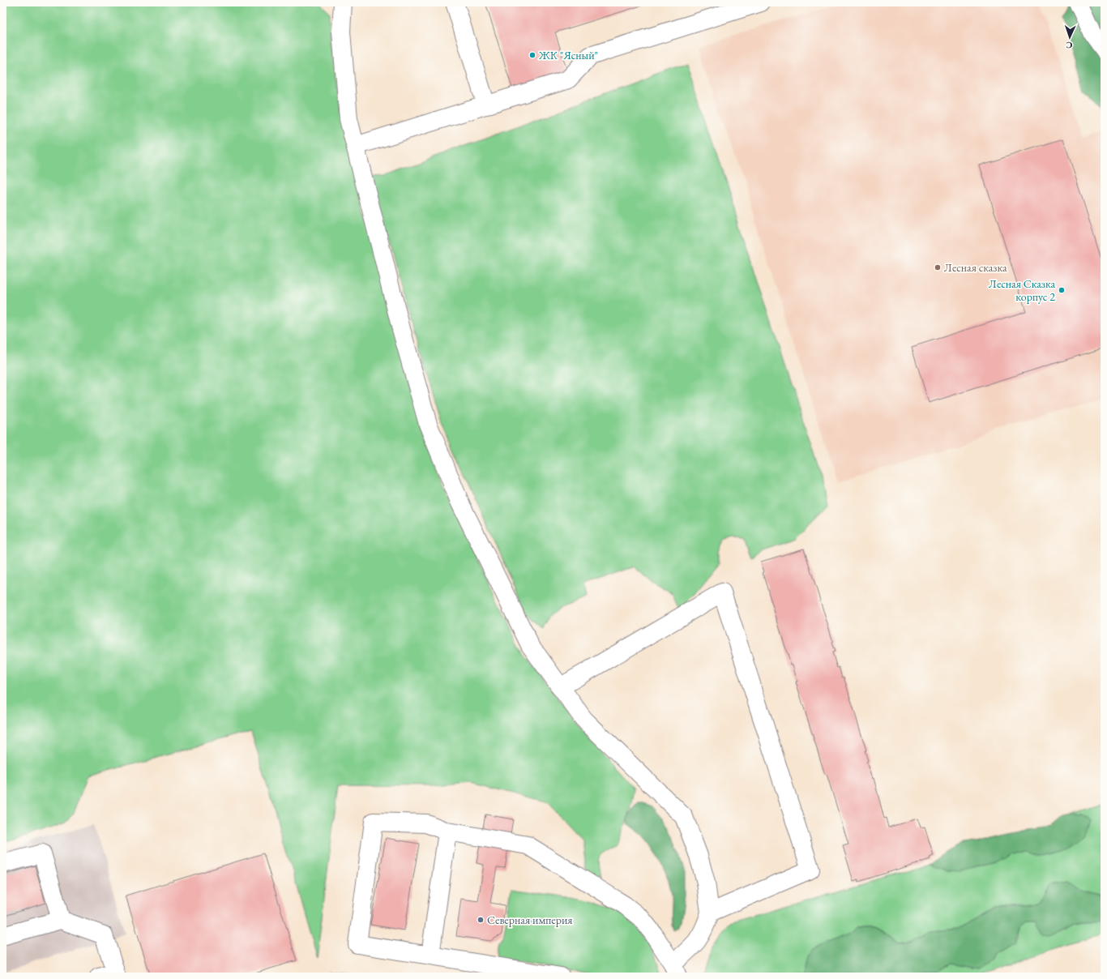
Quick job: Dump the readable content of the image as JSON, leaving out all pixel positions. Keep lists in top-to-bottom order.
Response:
{
  "places": [
    "ЖК \"Ясный\"",
    "Лесная сказка",
    "Лесная Сказка корпус 2",
    "Северная империя"
  ],
  "north": "bottom"
}
